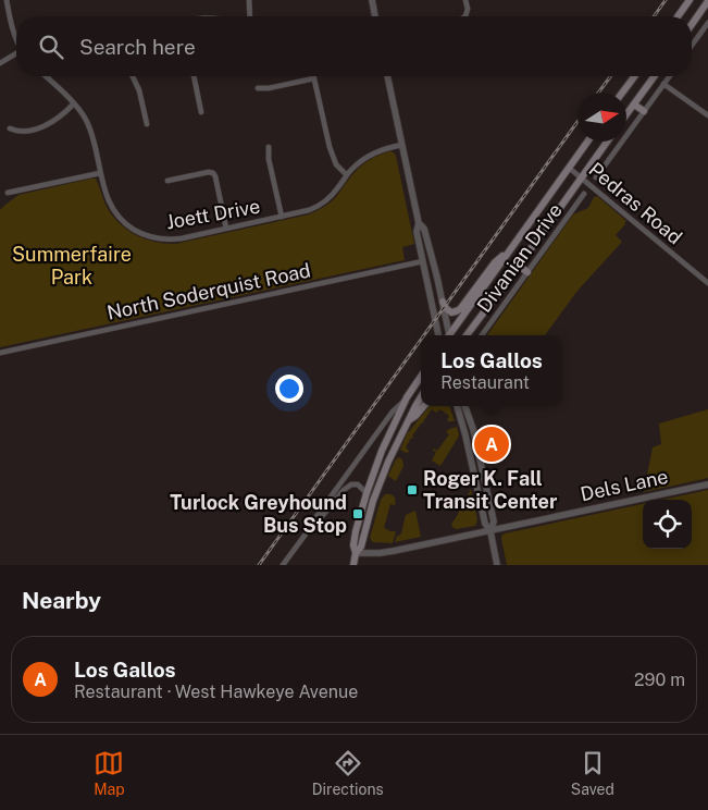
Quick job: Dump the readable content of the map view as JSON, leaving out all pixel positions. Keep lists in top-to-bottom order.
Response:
{
  "streets": {
    "street": [
      "Pedras Road",
      "Joett Drive",
      "Divanian Drive",
      "North Soderquist Road",
      "Dels Lane"
    ]
  },
  "parks": ["Summerfaire Park"],
  "places": {
    "transit": ["Roger K. Fall Transit Center", "Turlock Greyhound Bus Stop"]
  },
  "north": "right",
  "page": {
    "search": "Search here",
    "popup": ["Los Gallos", "Restaurant"],
    "pins": "A",
    "heading": "Nearby",
    "list": [
      {
        "mark": "A",
        "name": "Los Gallos",
        "note": "Restaurant · West Hawkeye Avenue",
        "value": "290 m"
      }
    ],
    "nav": ["Map", "Directions", "Saved"]
  }
}
